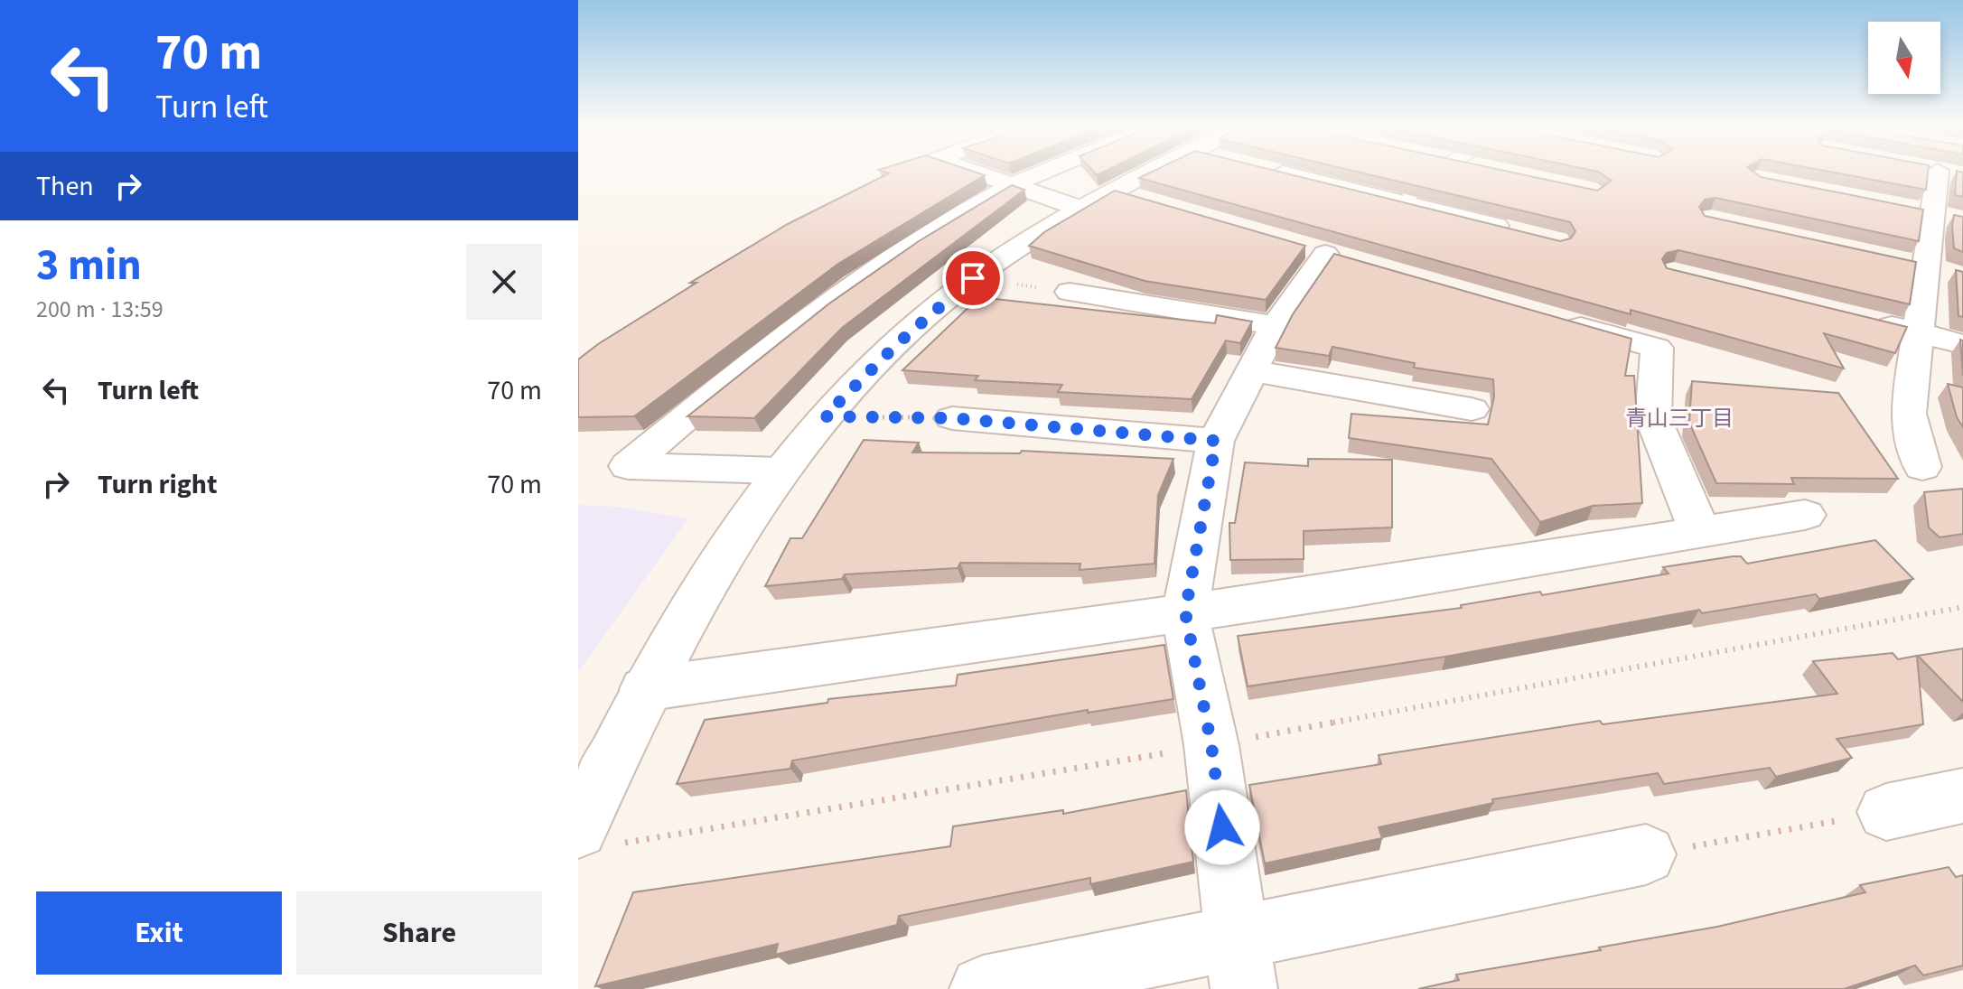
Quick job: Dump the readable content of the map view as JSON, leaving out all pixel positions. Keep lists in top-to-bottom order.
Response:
{
  "districts": ["青山三丁目"],
  "north": "bottom",
  "page": {
    "turn": ["70 m", "Turn left"],
    "then": "Then",
    "heading": ["3 min", "200 m · 13:59"],
    "list": [
      {
        "name": "Turn left",
        "value": "70 m"
      },
      {
        "name": "Turn right",
        "value": "70 m"
      }
    ],
    "buttons": ["Exit", "Share"]
  }
}
